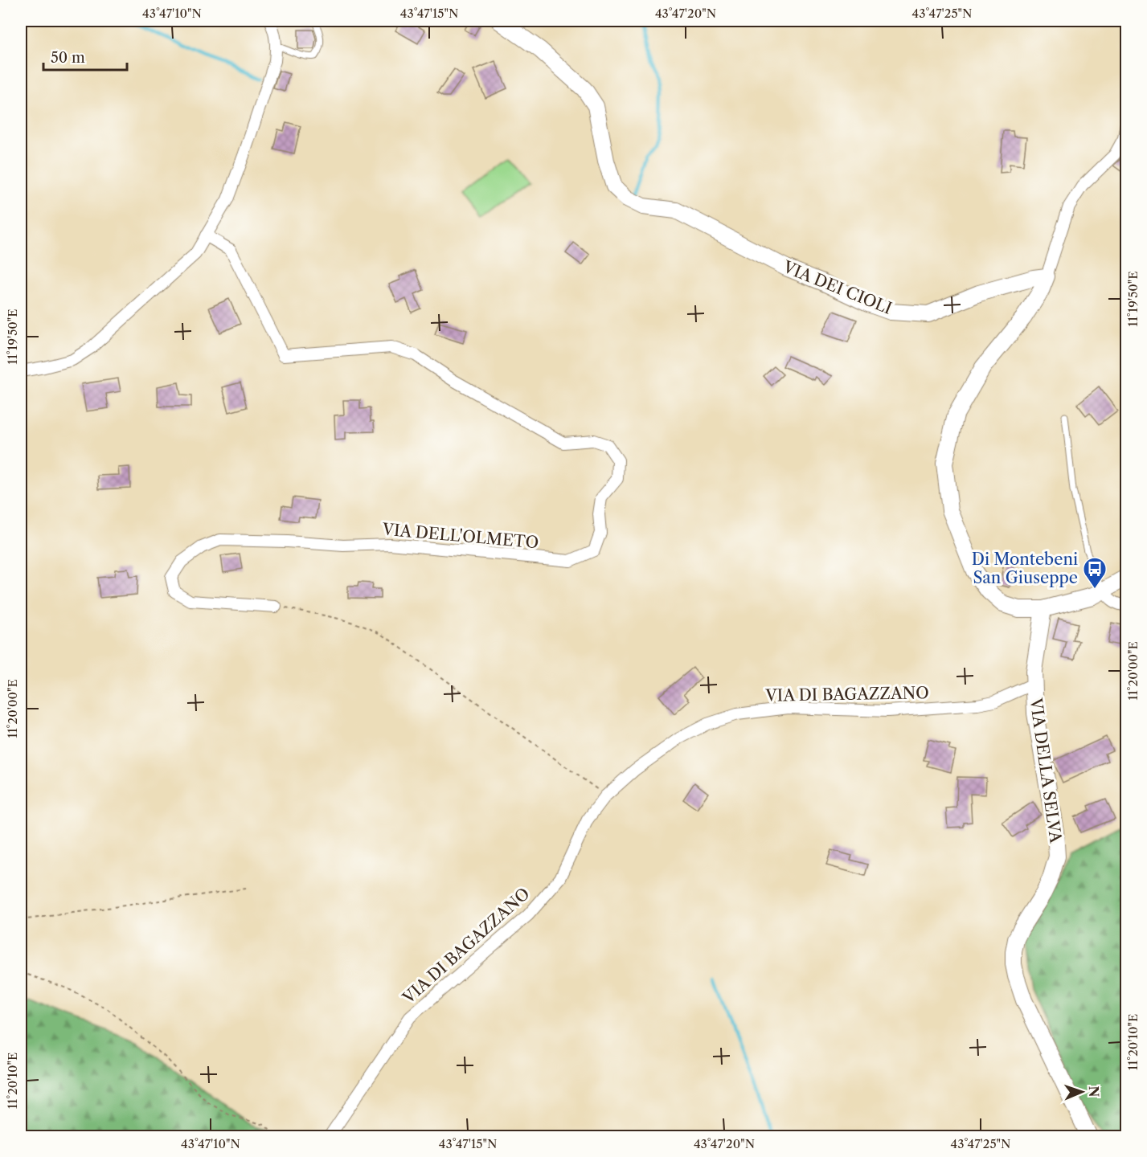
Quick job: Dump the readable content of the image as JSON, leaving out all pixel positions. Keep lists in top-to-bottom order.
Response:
{
  "streets": {
    "street": [
      "VIA DEI CIOLI",
      "VIA DELL'OLMETO",
      "VIA DI BAGAZZANO",
      "VIA DELLA SELVA"
    ]
  },
  "crossings": [
    ["VIA DI BAGAZZANO", "VIA DELLA SELVA"]
  ],
  "places": {
    "bus stop": ["Di Montebeni San Giuseppe"]
  },
  "scale_bar": "50 m",
  "north": "right",
  "coordinates": [
    "43°47'10\"N",
    "43°47'15\"N",
    "43°47'20\"N",
    "43°47'25\"N",
    "11°19'50\"E",
    "11°20'00\"E",
    "11°20'10\"E"
  ]
}
